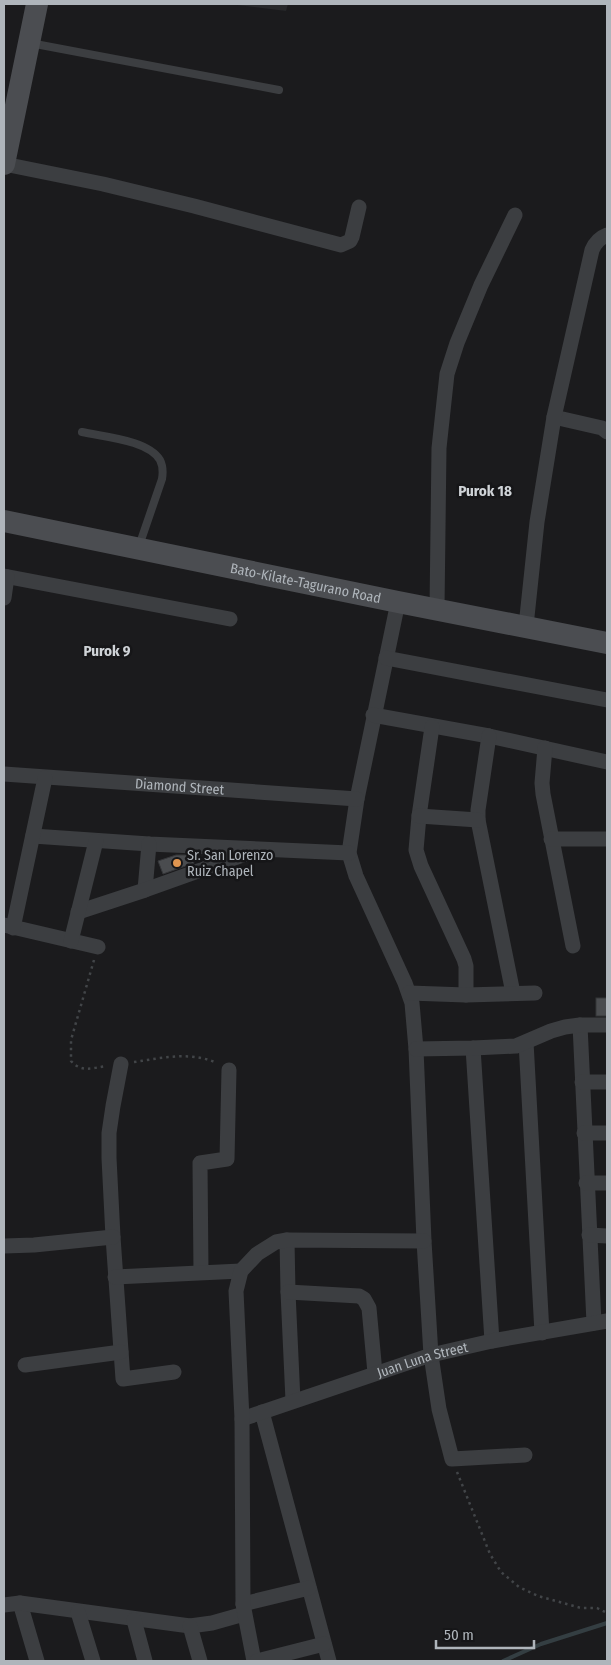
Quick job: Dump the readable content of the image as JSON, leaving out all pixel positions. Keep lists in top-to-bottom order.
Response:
{
  "streets": {
    "street": ["Bato-Kilate-Tagurano Road", "Diamond Street", "Juan Luna Street"]
  },
  "districts": ["Purok 18", "Purok 9"],
  "places": ["Sr. San Lorenzo Ruiz Chapel"],
  "scale_bar": "50 m"
}
